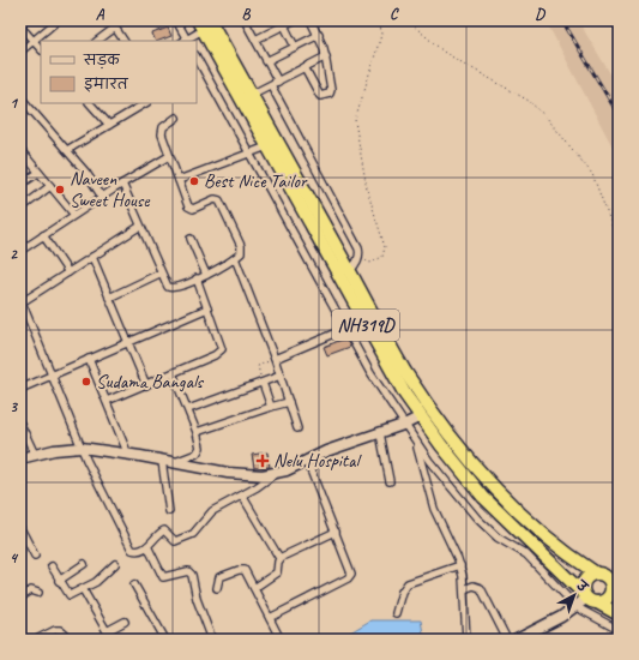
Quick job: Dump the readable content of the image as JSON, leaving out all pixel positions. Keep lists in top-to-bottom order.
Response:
{
  "streets": {
    "highway": ["NH319D"]
  },
  "places": {
    "other": ["Best Nice Tailor", "Naveen Sweet House", "Sudama Bangals"],
    "health": ["Nelu Hospital"]
  },
  "legend": ["सड़क", "इमारत"],
  "north": "top right",
  "grid": {
    "columns": [
      "A",
      "B",
      "C",
      "D"
    ],
    "rows": [
      "1",
      "2",
      "3",
      "4"
    ]
  }
}
